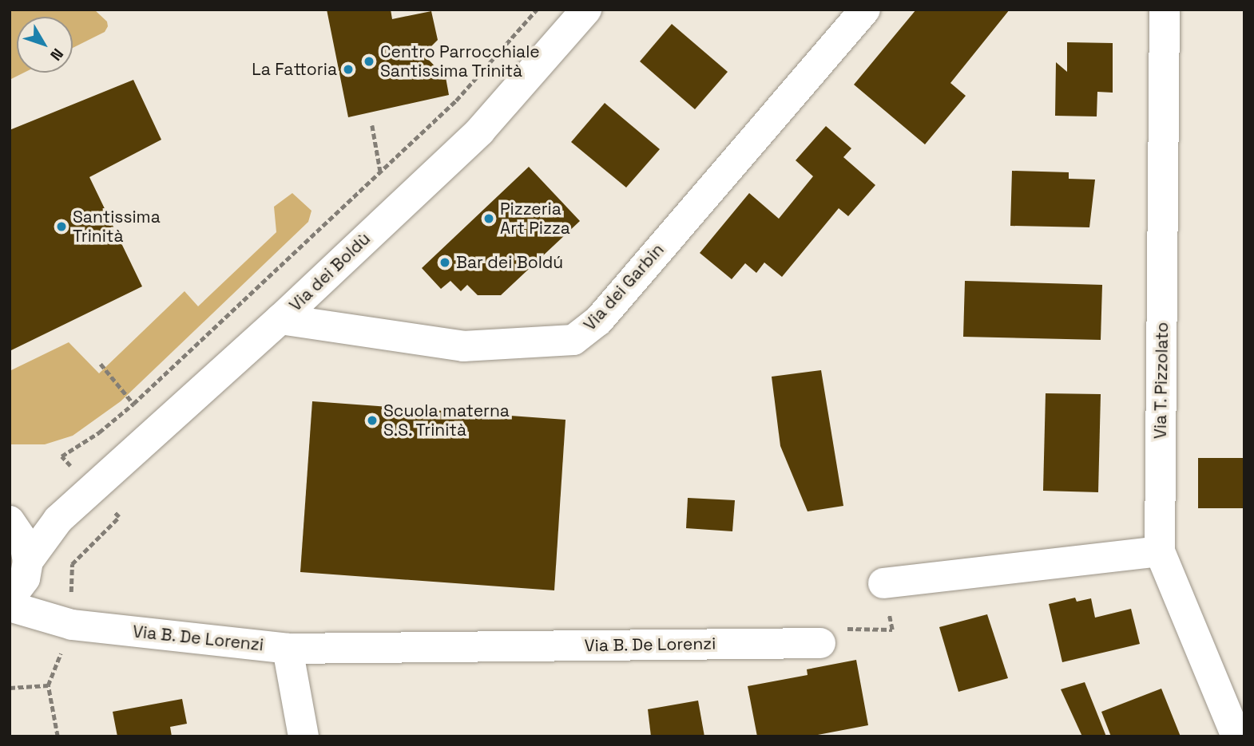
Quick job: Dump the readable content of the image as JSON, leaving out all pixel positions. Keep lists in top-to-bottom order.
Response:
{
  "streets": {
    "street": [
      "Via dei Boldù",
      "Via dei Garbin",
      "Via T. Pizzolato",
      "Via B. De Lorenzi"
    ]
  },
  "crossings": [
    ["Via dei Boldù", "Via dei Garbin"]
  ],
  "places": [
    "Centro Parrocchiale Santissima Trinità",
    "La Fattoria",
    "Pizzeria Art Pizza",
    "Santissima Trinità",
    "Bar dei Boldú",
    "Scuola materna S.S. Trinità"
  ],
  "north": "bottom right"
}
